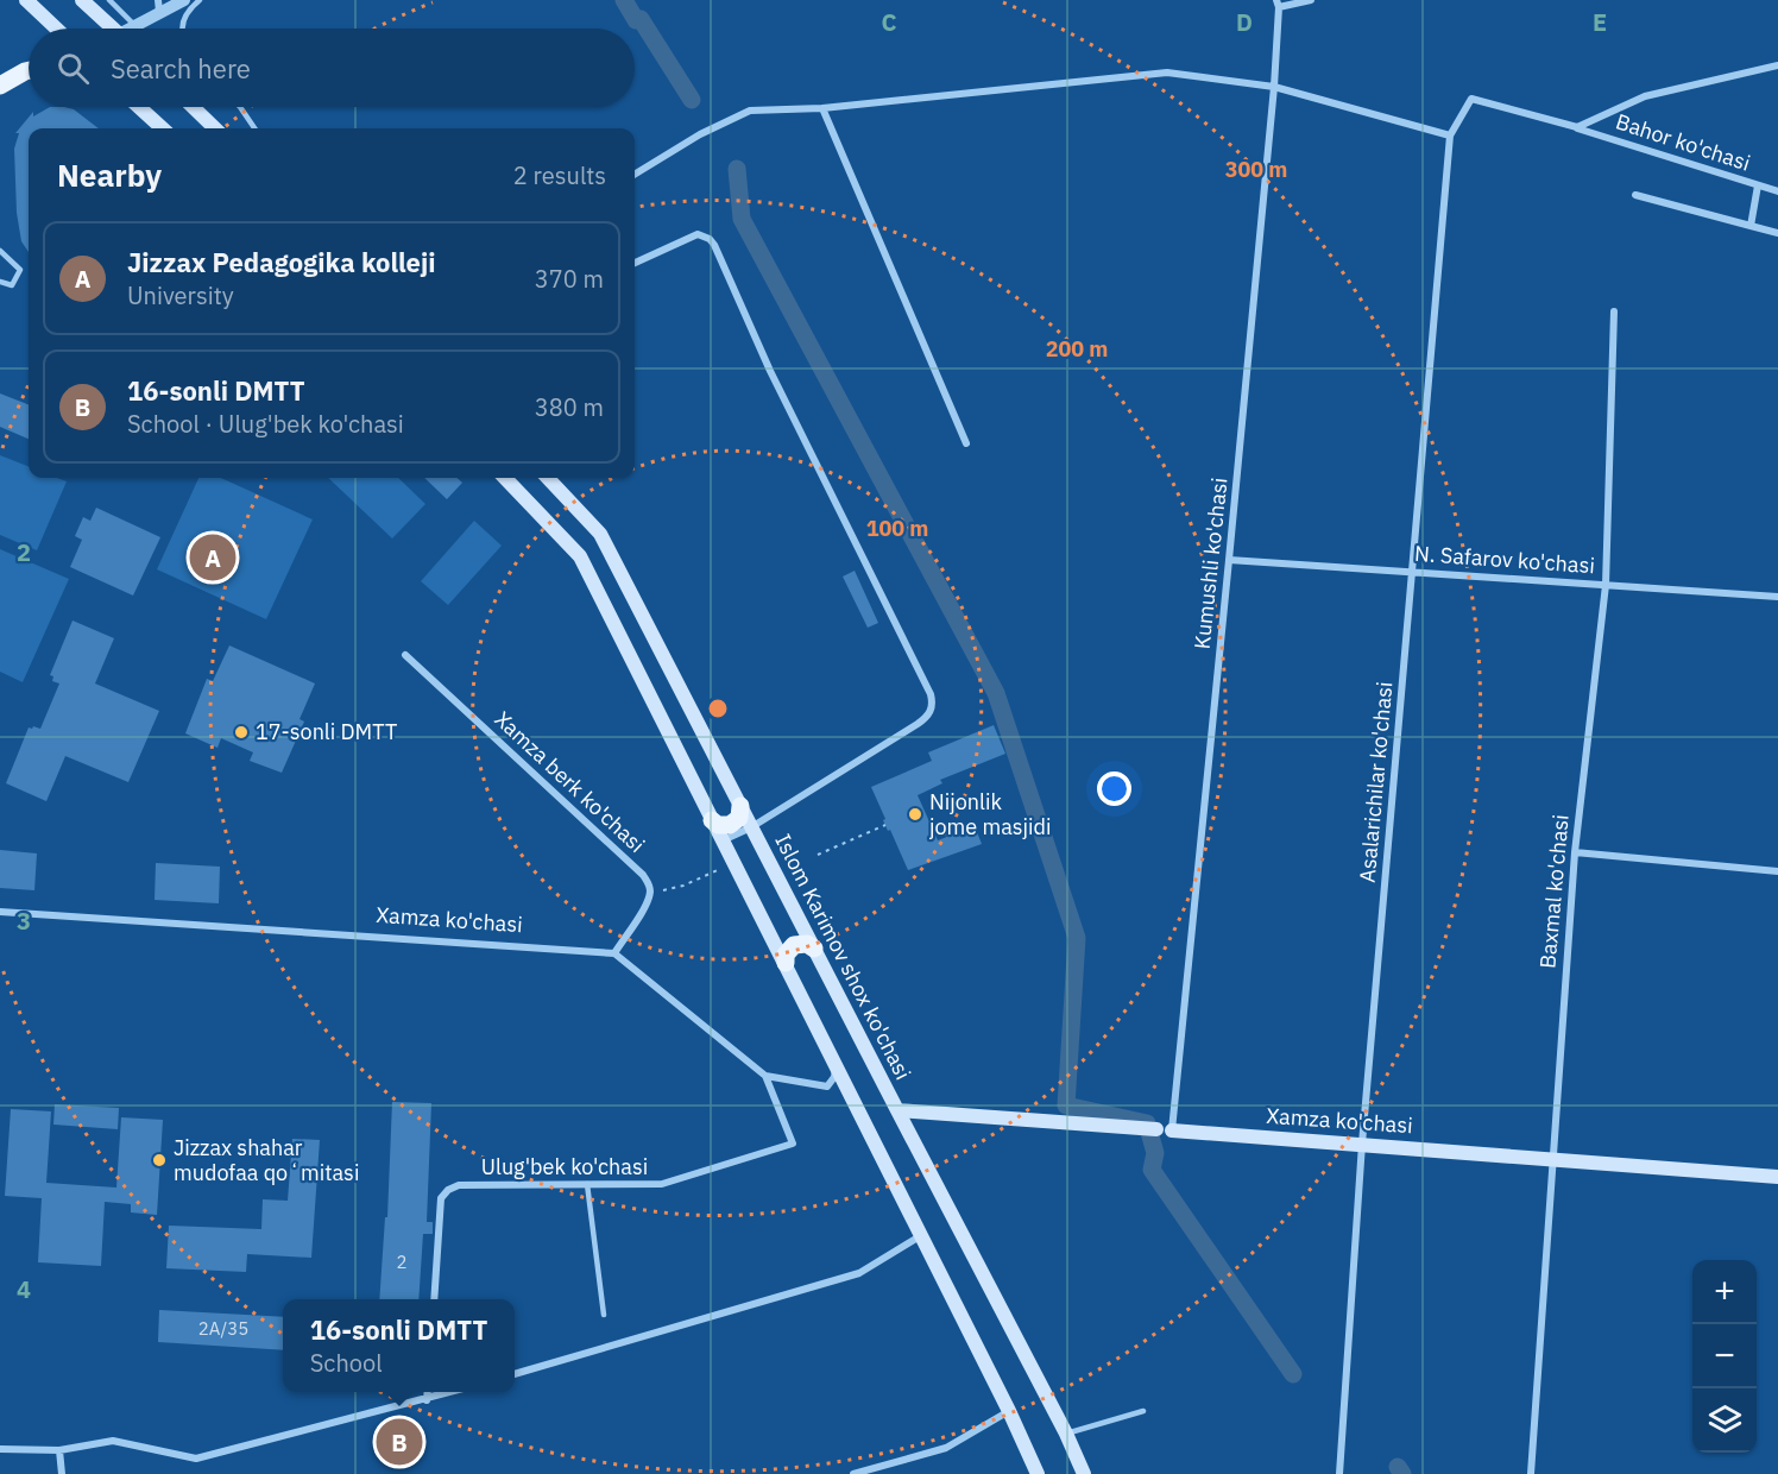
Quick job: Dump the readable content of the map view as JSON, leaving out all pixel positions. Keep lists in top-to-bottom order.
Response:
{
  "streets": {
    "main road": ["Xamza ko'chasi", "Islom Karimov shox ko'chasi"],
    "street": [
      "Bahor ko'chasi",
      "N. Safarov ko'chasi",
      "Kumushli ko'chasi",
      "Xamza berk ko'chasi",
      "Asalarichilar ko'chasi",
      "Baxmal ko'chasi",
      "Ulug'bek ko'chasi"
    ]
  },
  "crossings": [
    ["Bahor ko'chasi", "Asalarichilar ko'chasi"],
    ["N. Safarov ko'chasi", "Kumushli ko'chasi"],
    ["N. Safarov ko'chasi", "Asalarichilar ko'chasi"],
    ["N. Safarov ko'chasi", "Baxmal ko'chasi"],
    ["Kumushli ko'chasi", "Xamza ko'chasi"],
    ["Asalarichilar ko'chasi", "Xamza ko'chasi"],
    ["Baxmal ko'chasi", "Xamza ko'chasi"],
    ["Xamza ko'chasi", "Islom Karimov shox ko'chasi"]
  ],
  "places": ["17-sonli DMTT", "Nijonlik jome masjidi", "Jizzax shahar mudofaa qoʻmitasi"],
  "house_numbers": ["2", "2А/35"],
  "page": {
    "search": "Search here",
    "heading": ["Nearby", "2 results"],
    "list": [
      {
        "mark": "A",
        "name": "Jizzax Pedagogika kolleji",
        "note": "University",
        "value": "370 m"
      },
      {
        "mark": "B",
        "name": "16-sonli DMTT",
        "note": "School · Ulug'bek ko'chasi",
        "value": "380 m"
      }
    ],
    "pins": ["A", "B"],
    "map_buttons": ["+", "−"],
    "popup": ["16-sonli DMTT", "School"]
  },
  "grid": {
    "columns": ["C", "D", "E"],
    "rows": ["2", "3", "4"]
  },
  "rings": ["300 m", "200 m", "100 m"]
}
